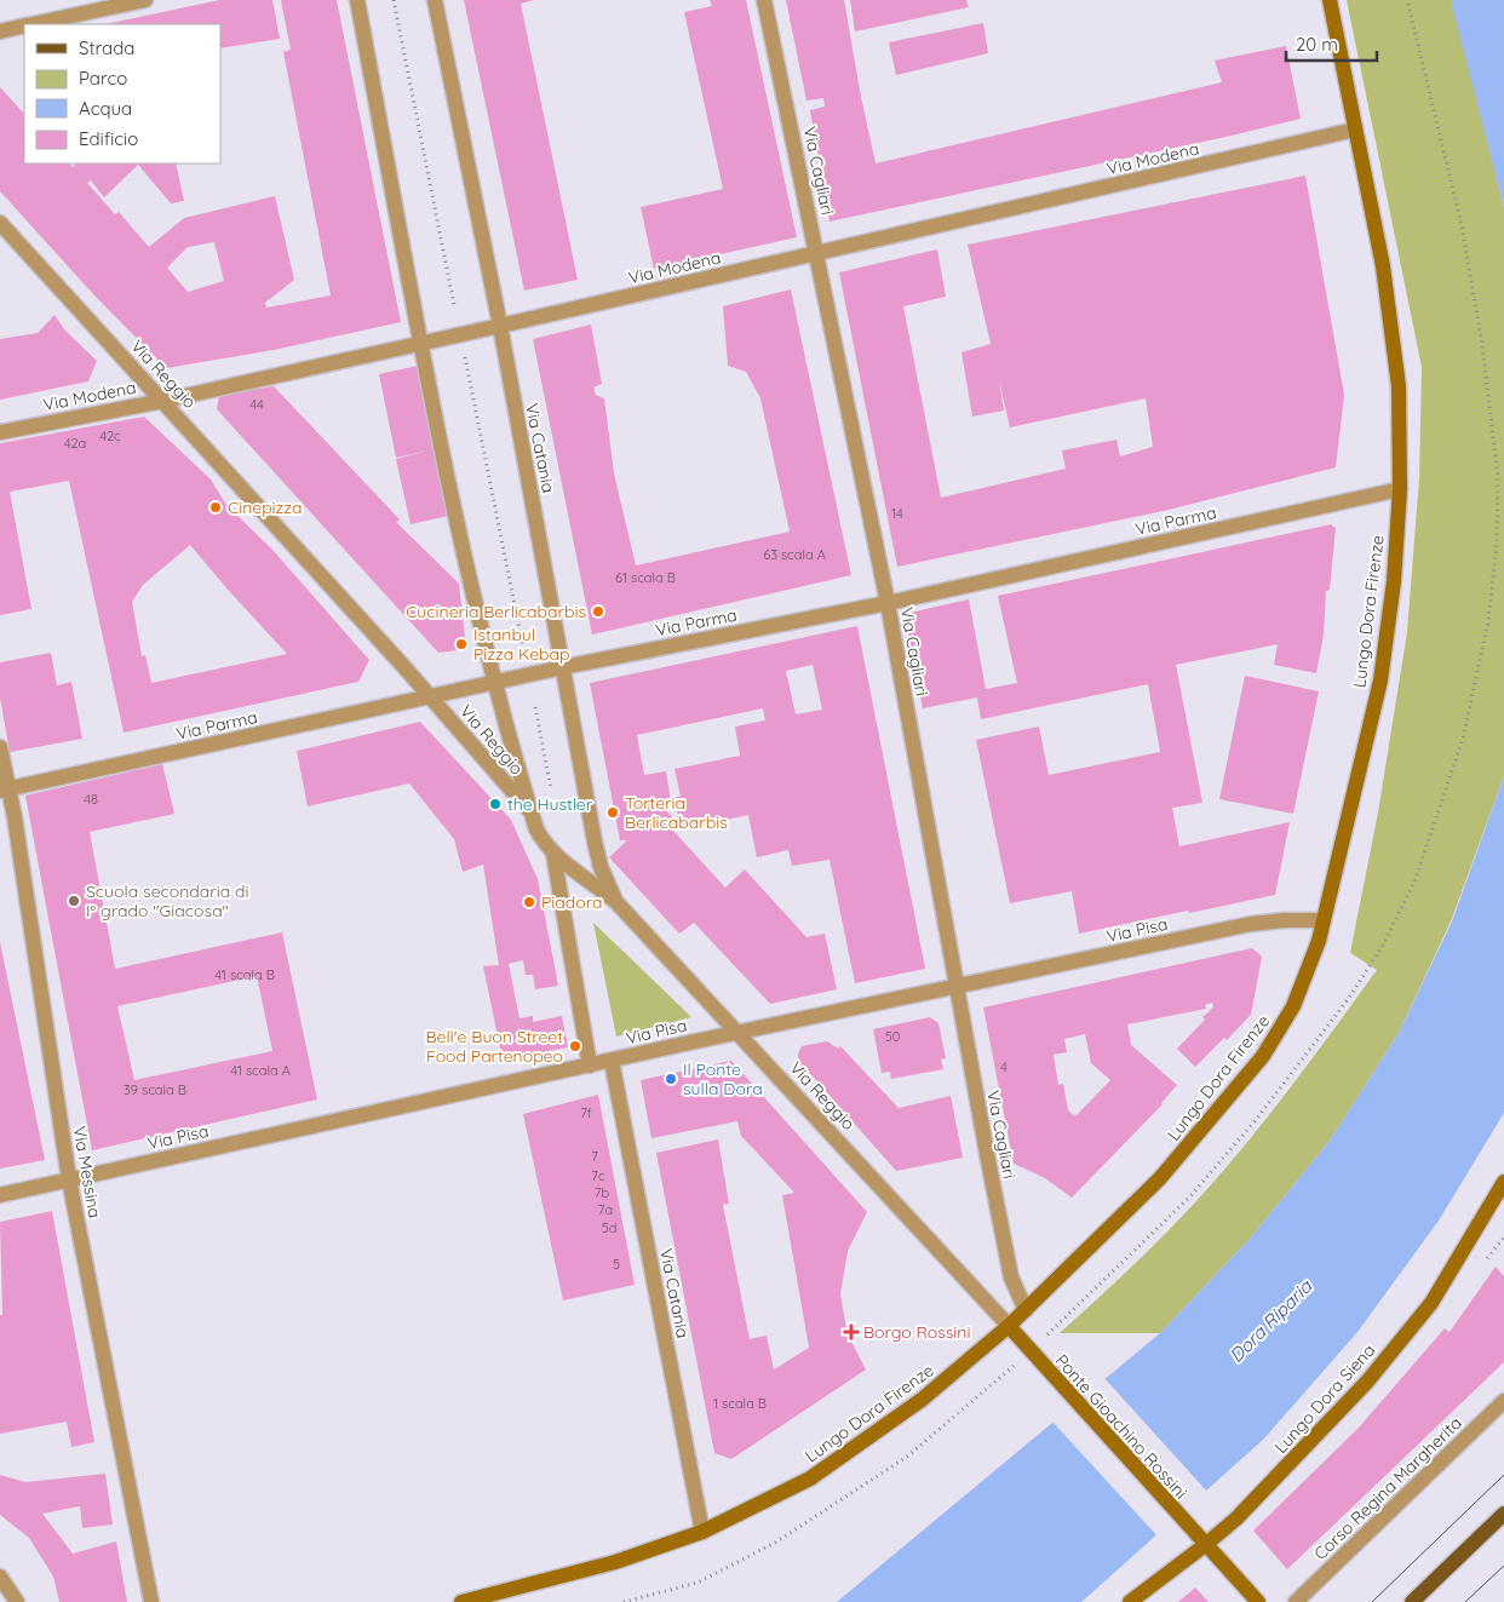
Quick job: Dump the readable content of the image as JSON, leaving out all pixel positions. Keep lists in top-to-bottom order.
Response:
{
  "streets": {
    "street": [
      "Via Modena",
      "Via Cagliari",
      "Via Reggio",
      "Via Catania",
      "Via Parma",
      "Lungo Dora Firenze",
      "Via Pisa",
      "Via Messina",
      "Lungo Dora Siena",
      "Ponte Gioachino Rossini",
      "Corso Regina Margherita"
    ]
  },
  "crossings": [
    ["Via Modena", "Via Cagliari"],
    ["Via Modena", "Via Reggio"],
    ["Via Modena", "Via Catania"],
    ["Via Modena", "Lungo Dora Firenze"],
    ["Via Cagliari", "Via Parma"],
    ["Via Cagliari", "Lungo Dora Firenze"],
    ["Via Cagliari", "Via Pisa"],
    ["Via Reggio", "Via Catania"],
    ["Via Reggio", "Via Parma"],
    ["Via Reggio", "Lungo Dora Firenze"],
    ["Via Reggio", "Via Pisa"],
    ["Via Reggio", "Ponte Gioachino Rossini"],
    ["Via Catania", "Via Parma"],
    ["Via Catania", "Lungo Dora Firenze"],
    ["Via Catania", "Via Pisa"],
    ["Via Parma", "Lungo Dora Firenze"],
    ["Via Parma", "Via Messina"],
    ["Lungo Dora Firenze", "Via Pisa"],
    ["Lungo Dora Firenze", "Ponte Gioachino Rossini"],
    ["Via Pisa", "Via Messina"],
    ["Lungo Dora Siena", "Ponte Gioachino Rossini"]
  ],
  "water": ["Dora Riparia"],
  "places": {
    "other": [
      "Cinepizza",
      "Cucineria Berlicabarbis",
      "Istanbul Pizza Kebap",
      "the Hustler",
      "Torteria Berlicabarbis",
      "Scuola secondaria di I° grado \"Giacosa\"",
      "Piadora",
      "Bell'e Buon Street Food Partenopeo",
      "Il Ponte sulla Dora"
    ],
    "health": ["Borgo Rossini"]
  },
  "house_numbers": [
    "44",
    "42c",
    "42a",
    "14",
    "63 scala A",
    "61 scala B",
    "48",
    "41 scala B",
    "50",
    "4",
    "41 scala A",
    "39 scala B",
    "7f",
    "7",
    "7c",
    "7b",
    "7a",
    "5d",
    "5",
    "1 scala B"
  ],
  "legend": [
    "Strada",
    "Parco",
    "Acqua",
    "Edificio"
  ],
  "scale_bar": "20 m"
}
